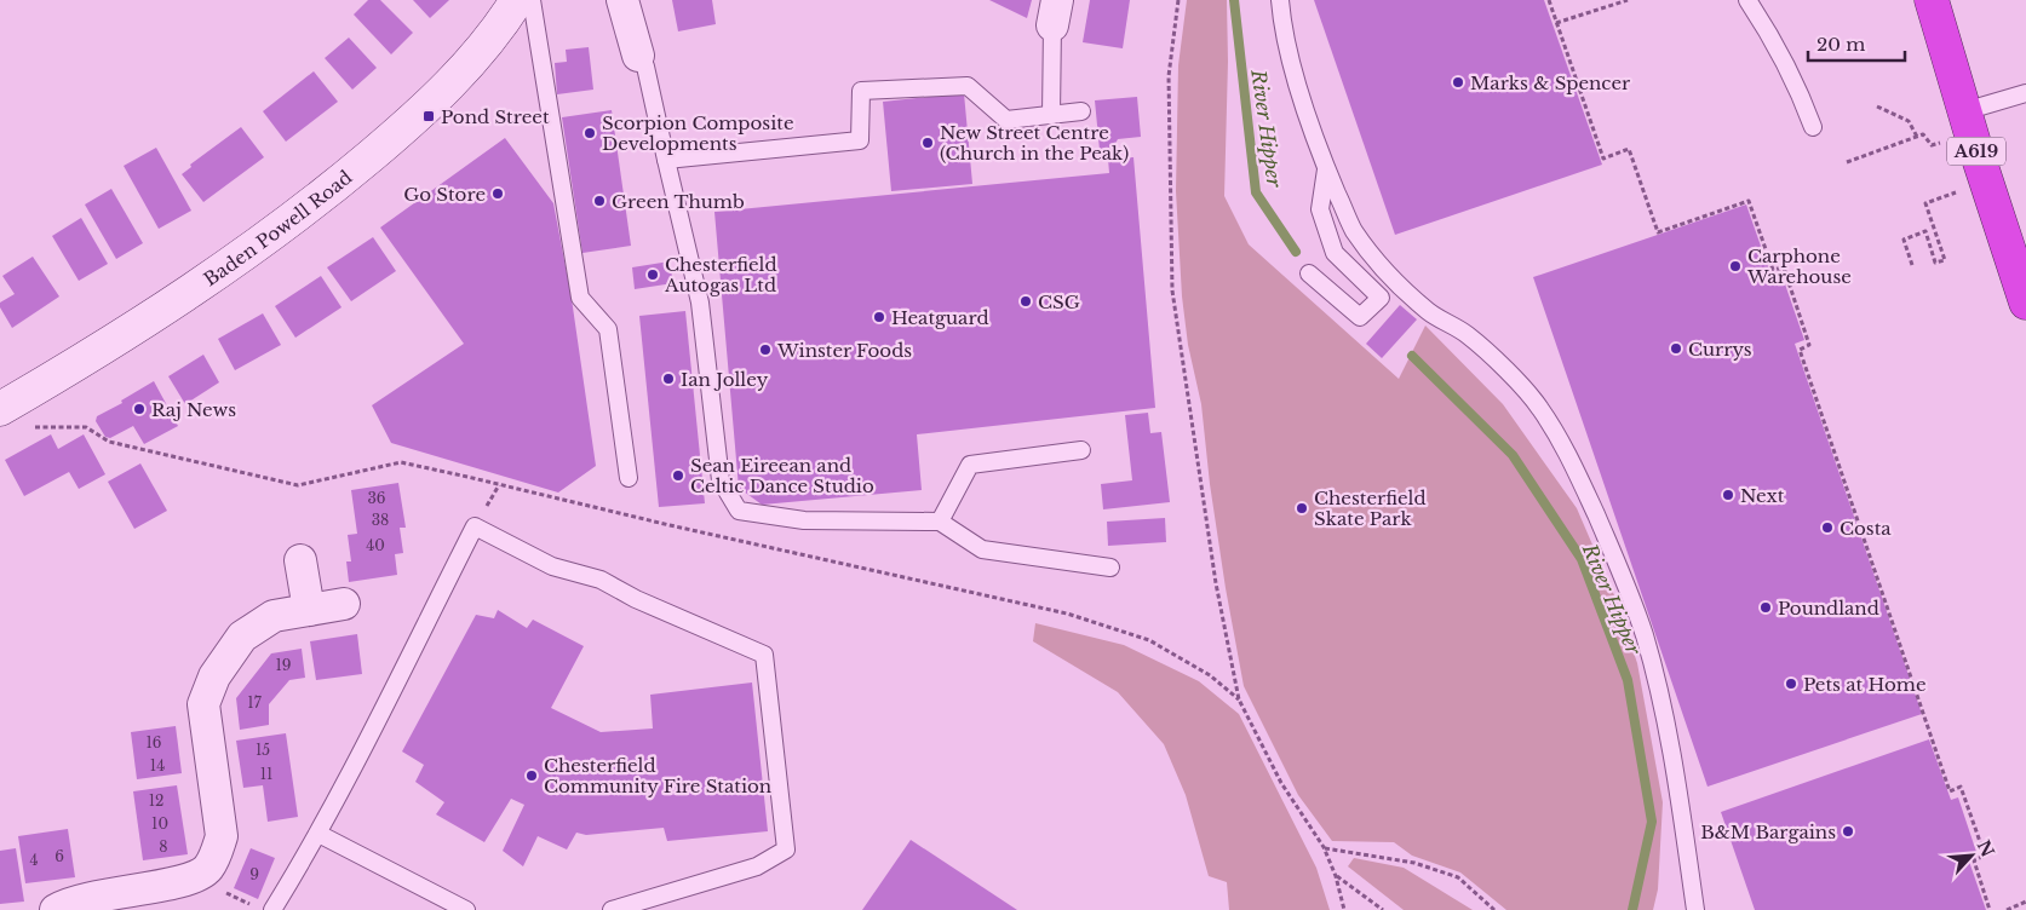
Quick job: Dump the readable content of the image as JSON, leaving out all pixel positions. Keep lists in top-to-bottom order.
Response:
{
  "streets": {
    "highway": ["A619"],
    "street": ["Baden Powell Road"]
  },
  "water": ["River Hipper"],
  "places": {
    "other": [
      "Marks & Spencer",
      "Scorpion Composite Developments",
      "New Street Centre (Church in the Peak)",
      "Go Store",
      "Green Thumb",
      "Carphone Warehouse",
      "Chesterfield Autogas Ltd",
      "CSG",
      "Heatguard",
      "Currys",
      "Winster Foods",
      "Ian Jolley",
      "Raj News",
      "Sean Eireean and Celtic Dance Studio",
      "Next",
      "Chesterfield Skate Park",
      "Costa",
      "Poundland",
      "Pets at Home",
      "Chesterfield Community Fire Station",
      "B&M Bargains"
    ],
    "transit": ["Pond Street"]
  },
  "house_numbers": [
    "36",
    "38",
    "40",
    "19",
    "17",
    "16",
    "15",
    "14",
    "11",
    "12",
    "10",
    "8",
    "6",
    "4",
    "9"
  ],
  "scale_bar": "20 m",
  "north": "top right"
}
